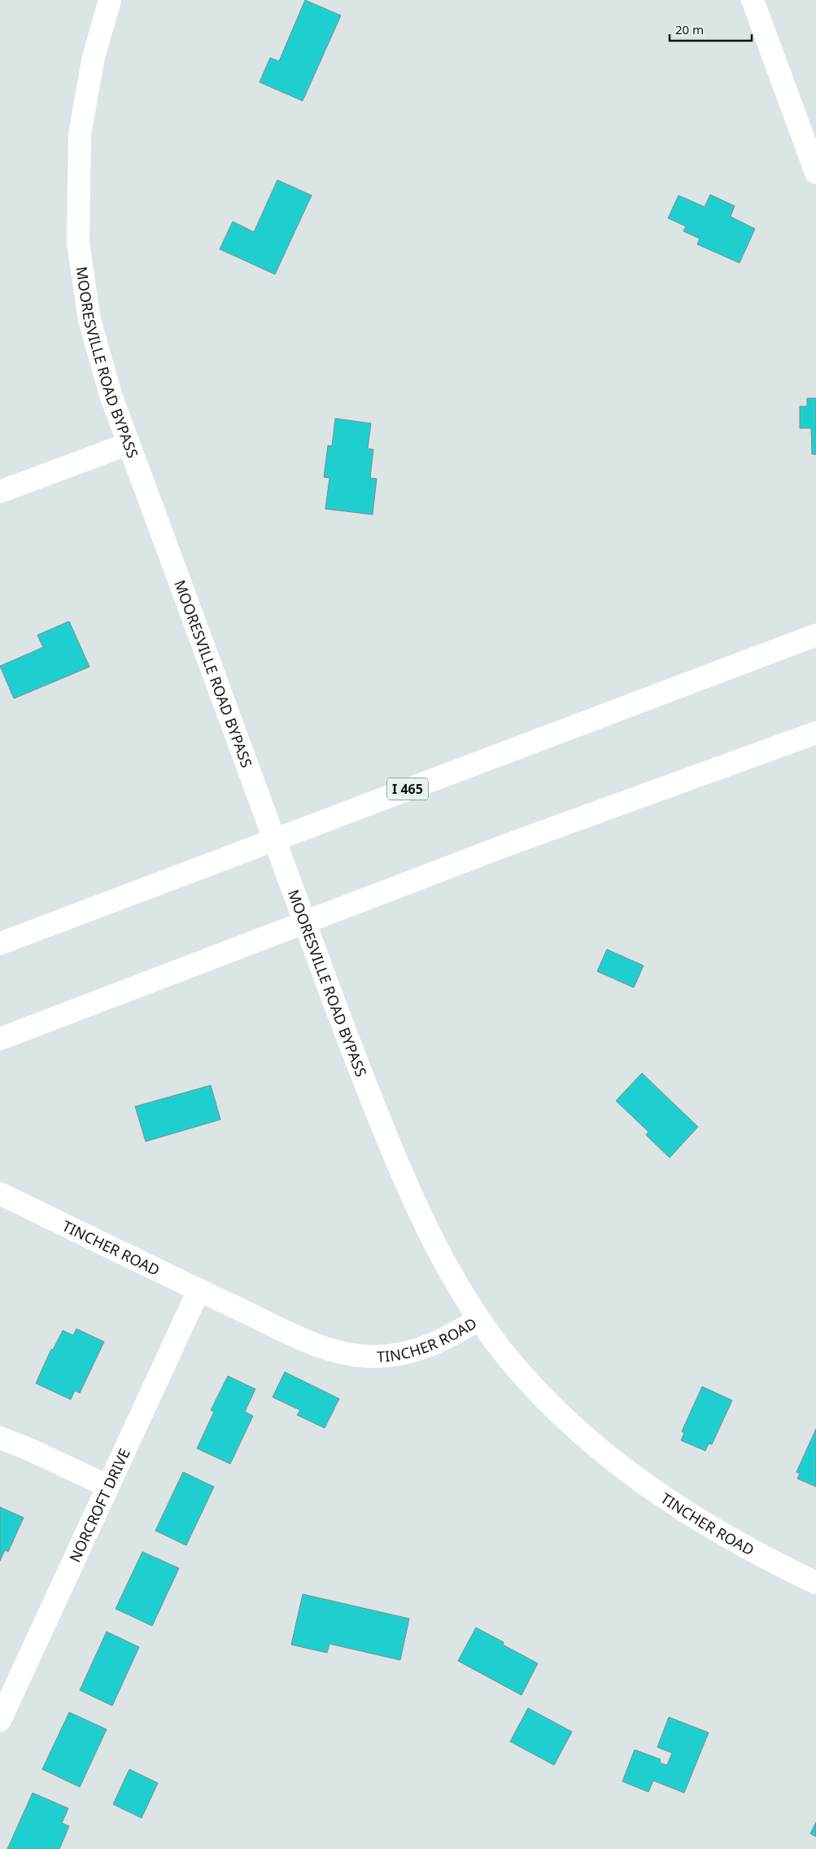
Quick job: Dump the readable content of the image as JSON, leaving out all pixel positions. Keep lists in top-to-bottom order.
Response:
{
  "streets": {
    "main road": [
      "MOORESVILLE ROAD BYPASS",
      "I 465",
      "TINCHER ROAD",
      "NORCROFT DRIVE"
    ]
  },
  "crossings": [
    ["MOORESVILLE ROAD BYPASS", "TINCHER ROAD"],
    ["TINCHER ROAD", "NORCROFT DRIVE"]
  ],
  "scale_bar": "20 m"
}
